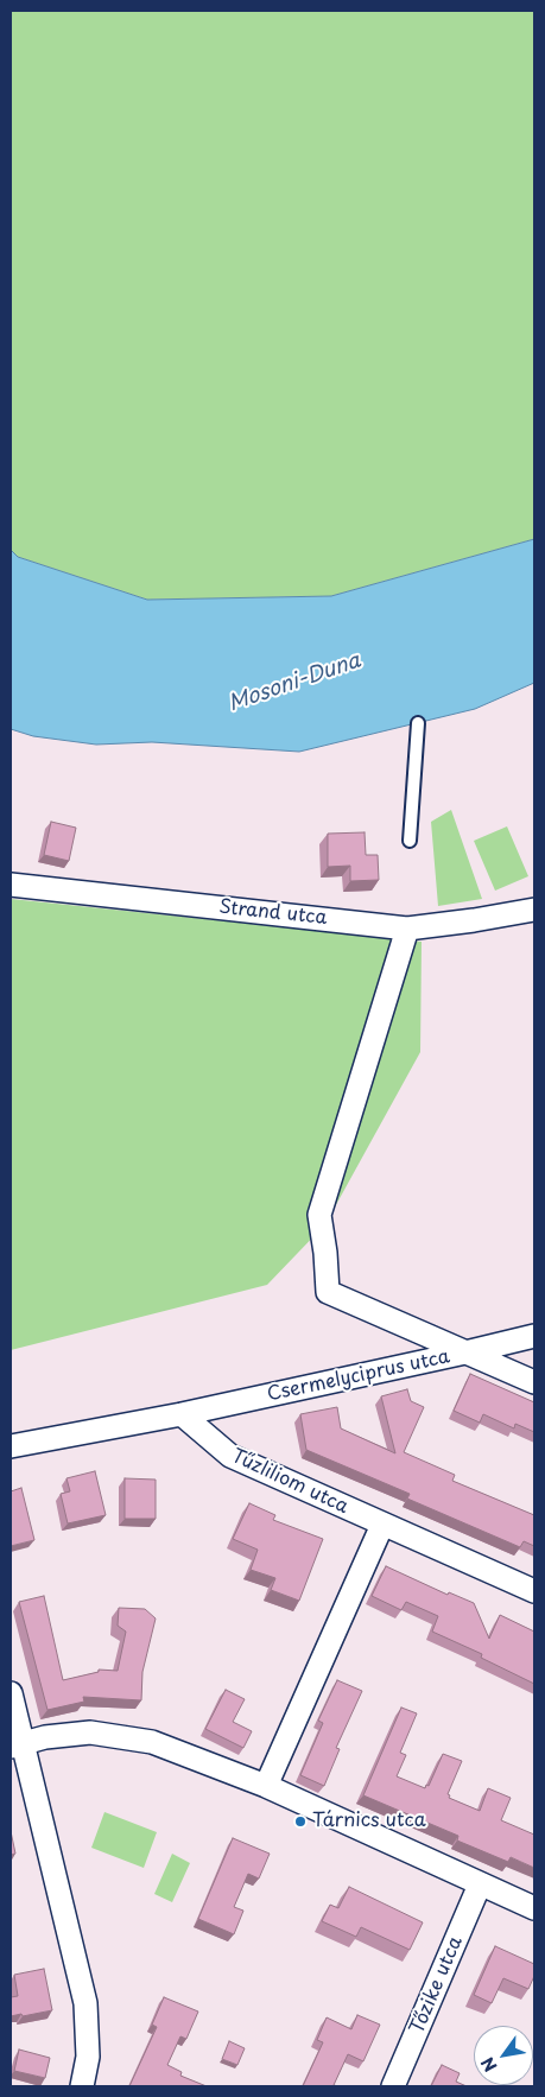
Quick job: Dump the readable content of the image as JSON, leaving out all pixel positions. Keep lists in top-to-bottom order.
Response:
{
  "streets": {
    "street": [
      "Strand utca",
      "Csermelyciprus utca",
      "Tűzliliom utca",
      "Tőzike utca"
    ]
  },
  "crossings": [
    ["Csermelyciprus utca", "Tűzliliom utca"]
  ],
  "water": ["Mosoni-Duna"],
  "places": ["Tárnics utca"],
  "north": "bottom left"
}
